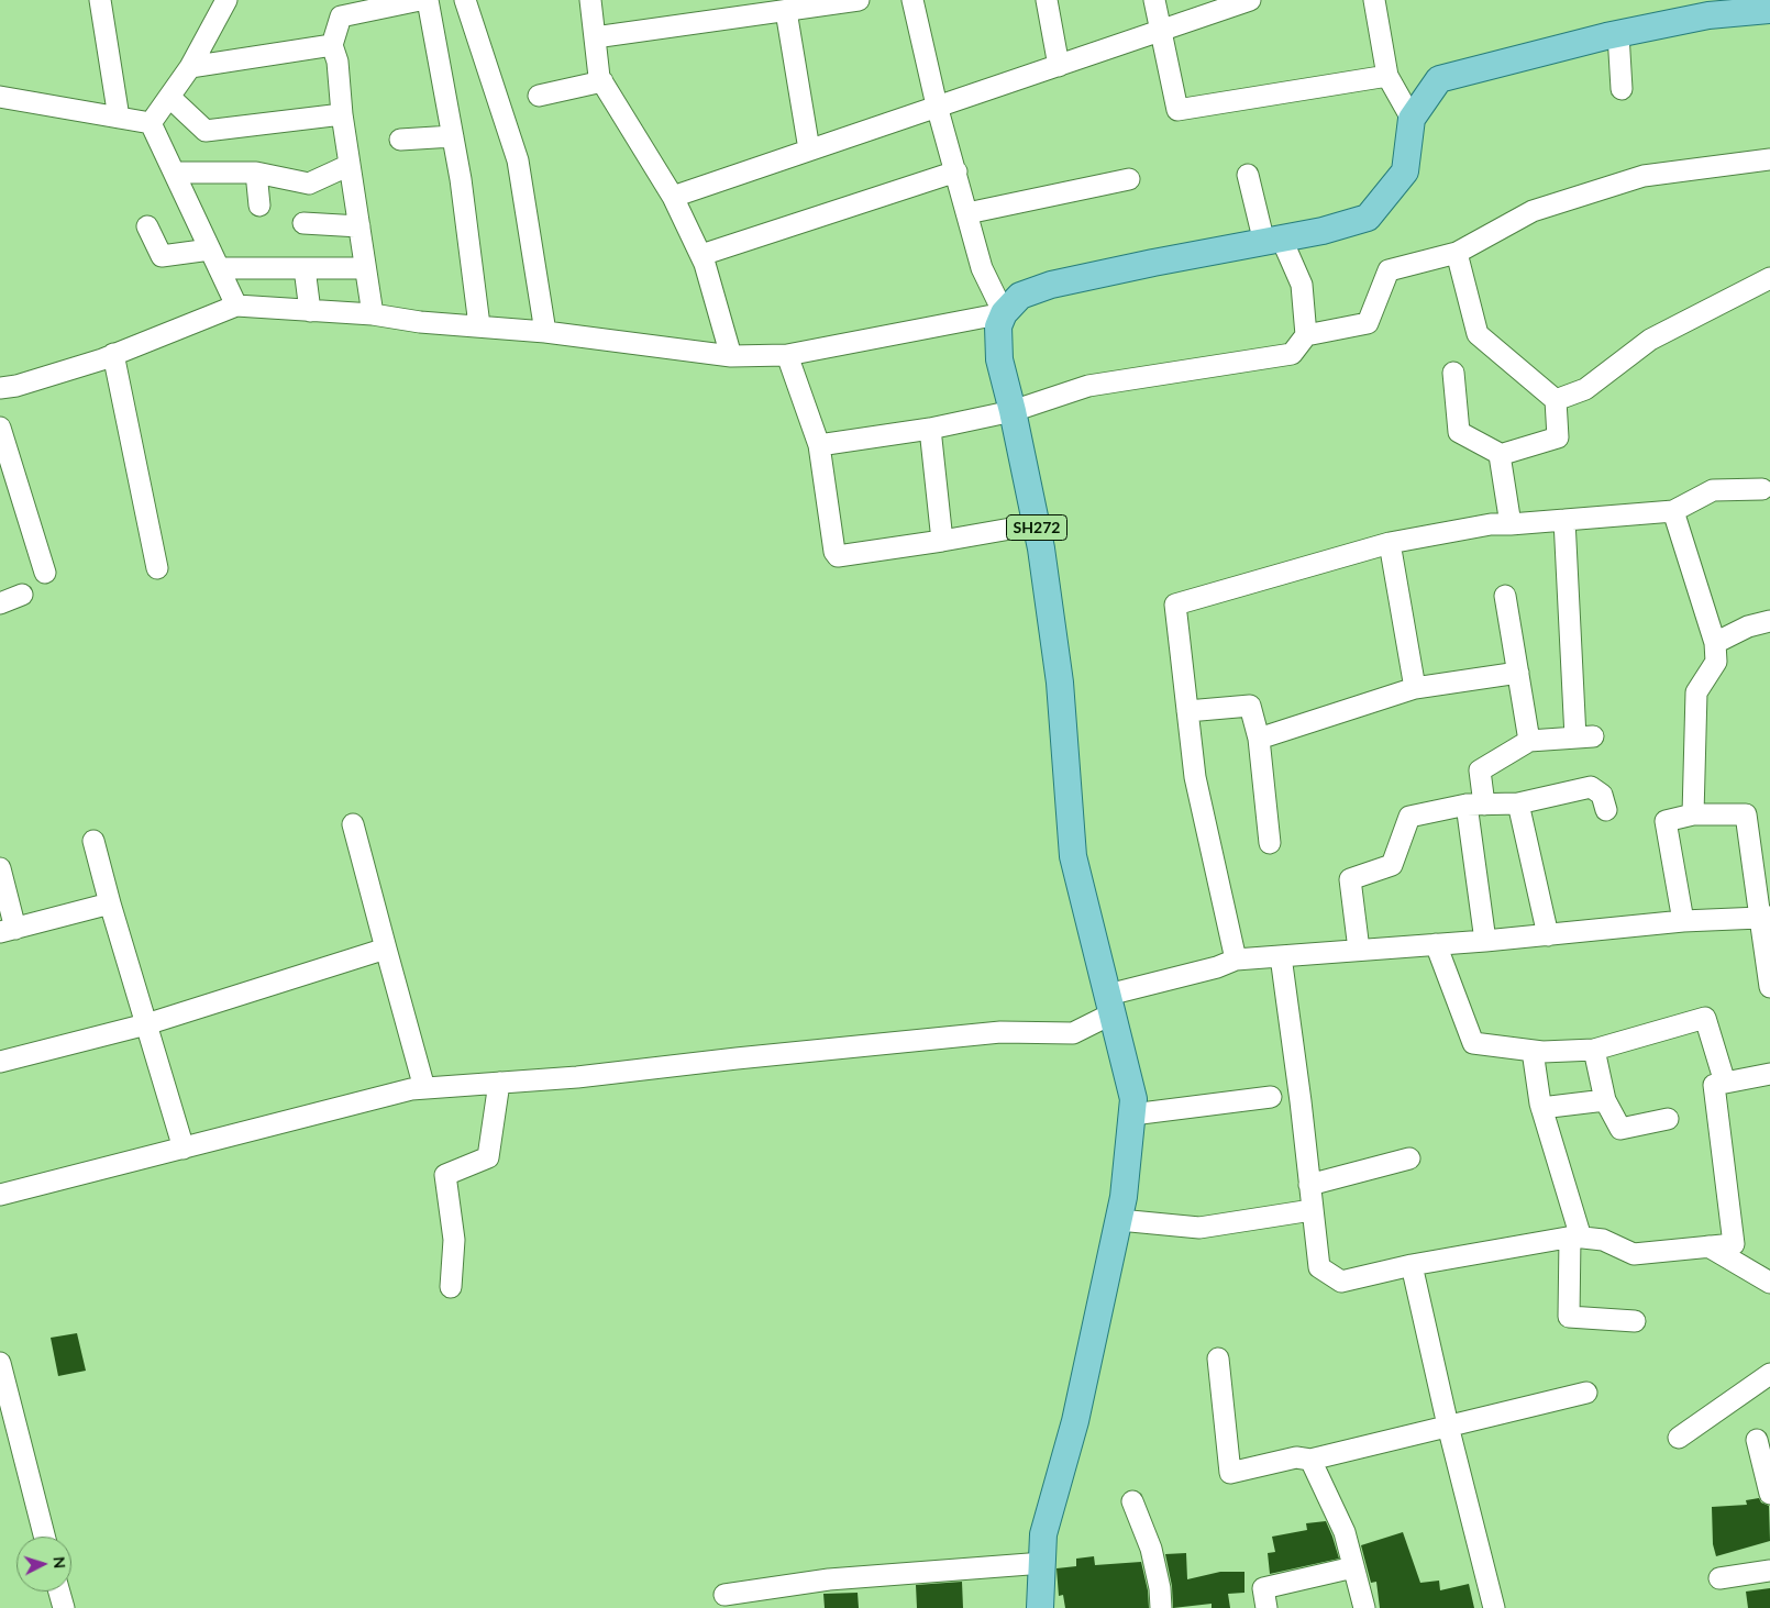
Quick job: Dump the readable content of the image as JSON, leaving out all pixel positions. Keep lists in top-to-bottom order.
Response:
{
  "streets": {
    "main road": ["SH272"]
  },
  "north": "right"
}
